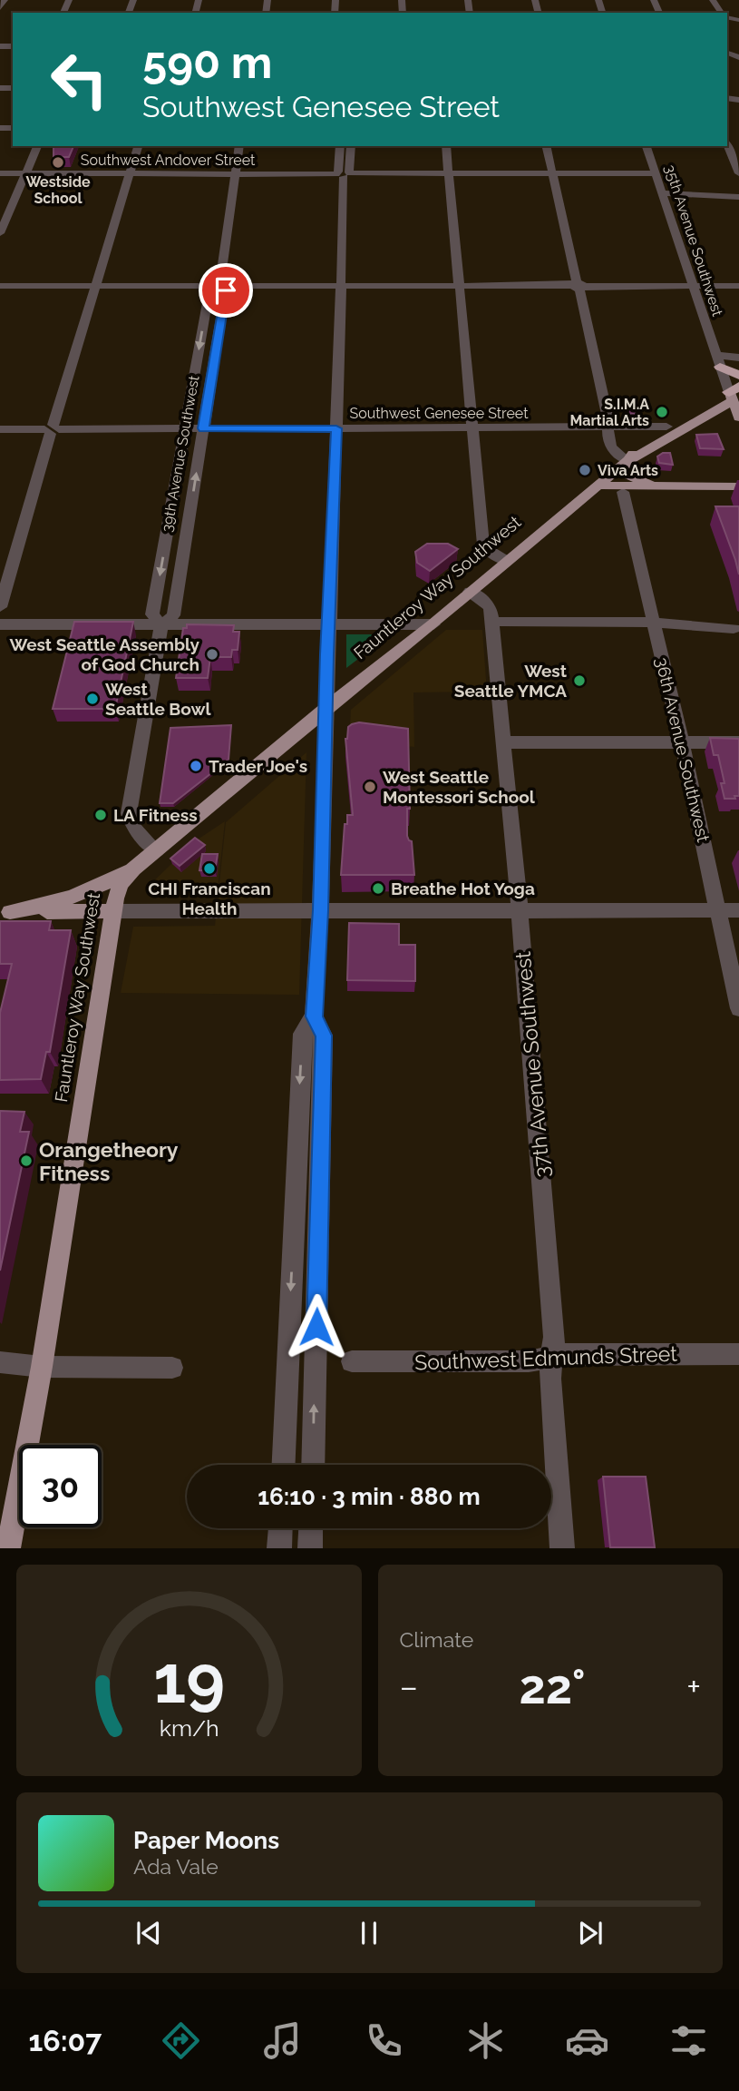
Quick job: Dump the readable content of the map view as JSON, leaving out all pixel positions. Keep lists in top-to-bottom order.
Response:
{
  "streets": {
    "main road": ["35th Avenue Southwest", "Fauntleroy Way Southwest"],
    "street": [
      "Southwest Andover Street",
      "Southwest Genesee Street",
      "39th Avenue Southwest",
      "36th Avenue Southwest",
      "37th Avenue Southwest",
      "Southwest Edmunds Street"
    ]
  },
  "crossings": [
    ["Southwest Andover Street", "35th Avenue Southwest"],
    ["Southwest Andover Street", "39th Avenue Southwest"],
    ["35th Avenue Southwest", "Fauntleroy Way Southwest"],
    ["Southwest Genesee Street", "39th Avenue Southwest"],
    ["Southwest Genesee Street", "Fauntleroy Way Southwest"],
    ["39th Avenue Southwest", "Fauntleroy Way Southwest"],
    ["Fauntleroy Way Southwest", "37th Avenue Southwest"],
    ["37th Avenue Southwest", "Southwest Edmunds Street"]
  ],
  "places": [
    "Westside School",
    "S.I.M.A Martial Arts",
    "Viva Arts",
    "West Seattle Assembly of God Church",
    "West Seattle YMCA",
    "West Seattle Bowl",
    "Trader Joe's",
    "West Seattle Montessori School",
    "LA Fitness",
    "CHI Franciscan Health",
    "Breathe Hot Yoga",
    "Orangetheory Fitness"
  ],
  "page": {
    "turn": ["590 m", "Southwest Genesee Street"],
    "limit": "30",
    "trip": "16:10 · 3 min · 880 m",
    "tile": "Climate",
    "heat": ["−", "22°", "+"],
    "song": ["Paper Moons", "Ada Vale"],
    "tabs": "16:07",
    "gauge": ["19", "km/h"]
  }
}
